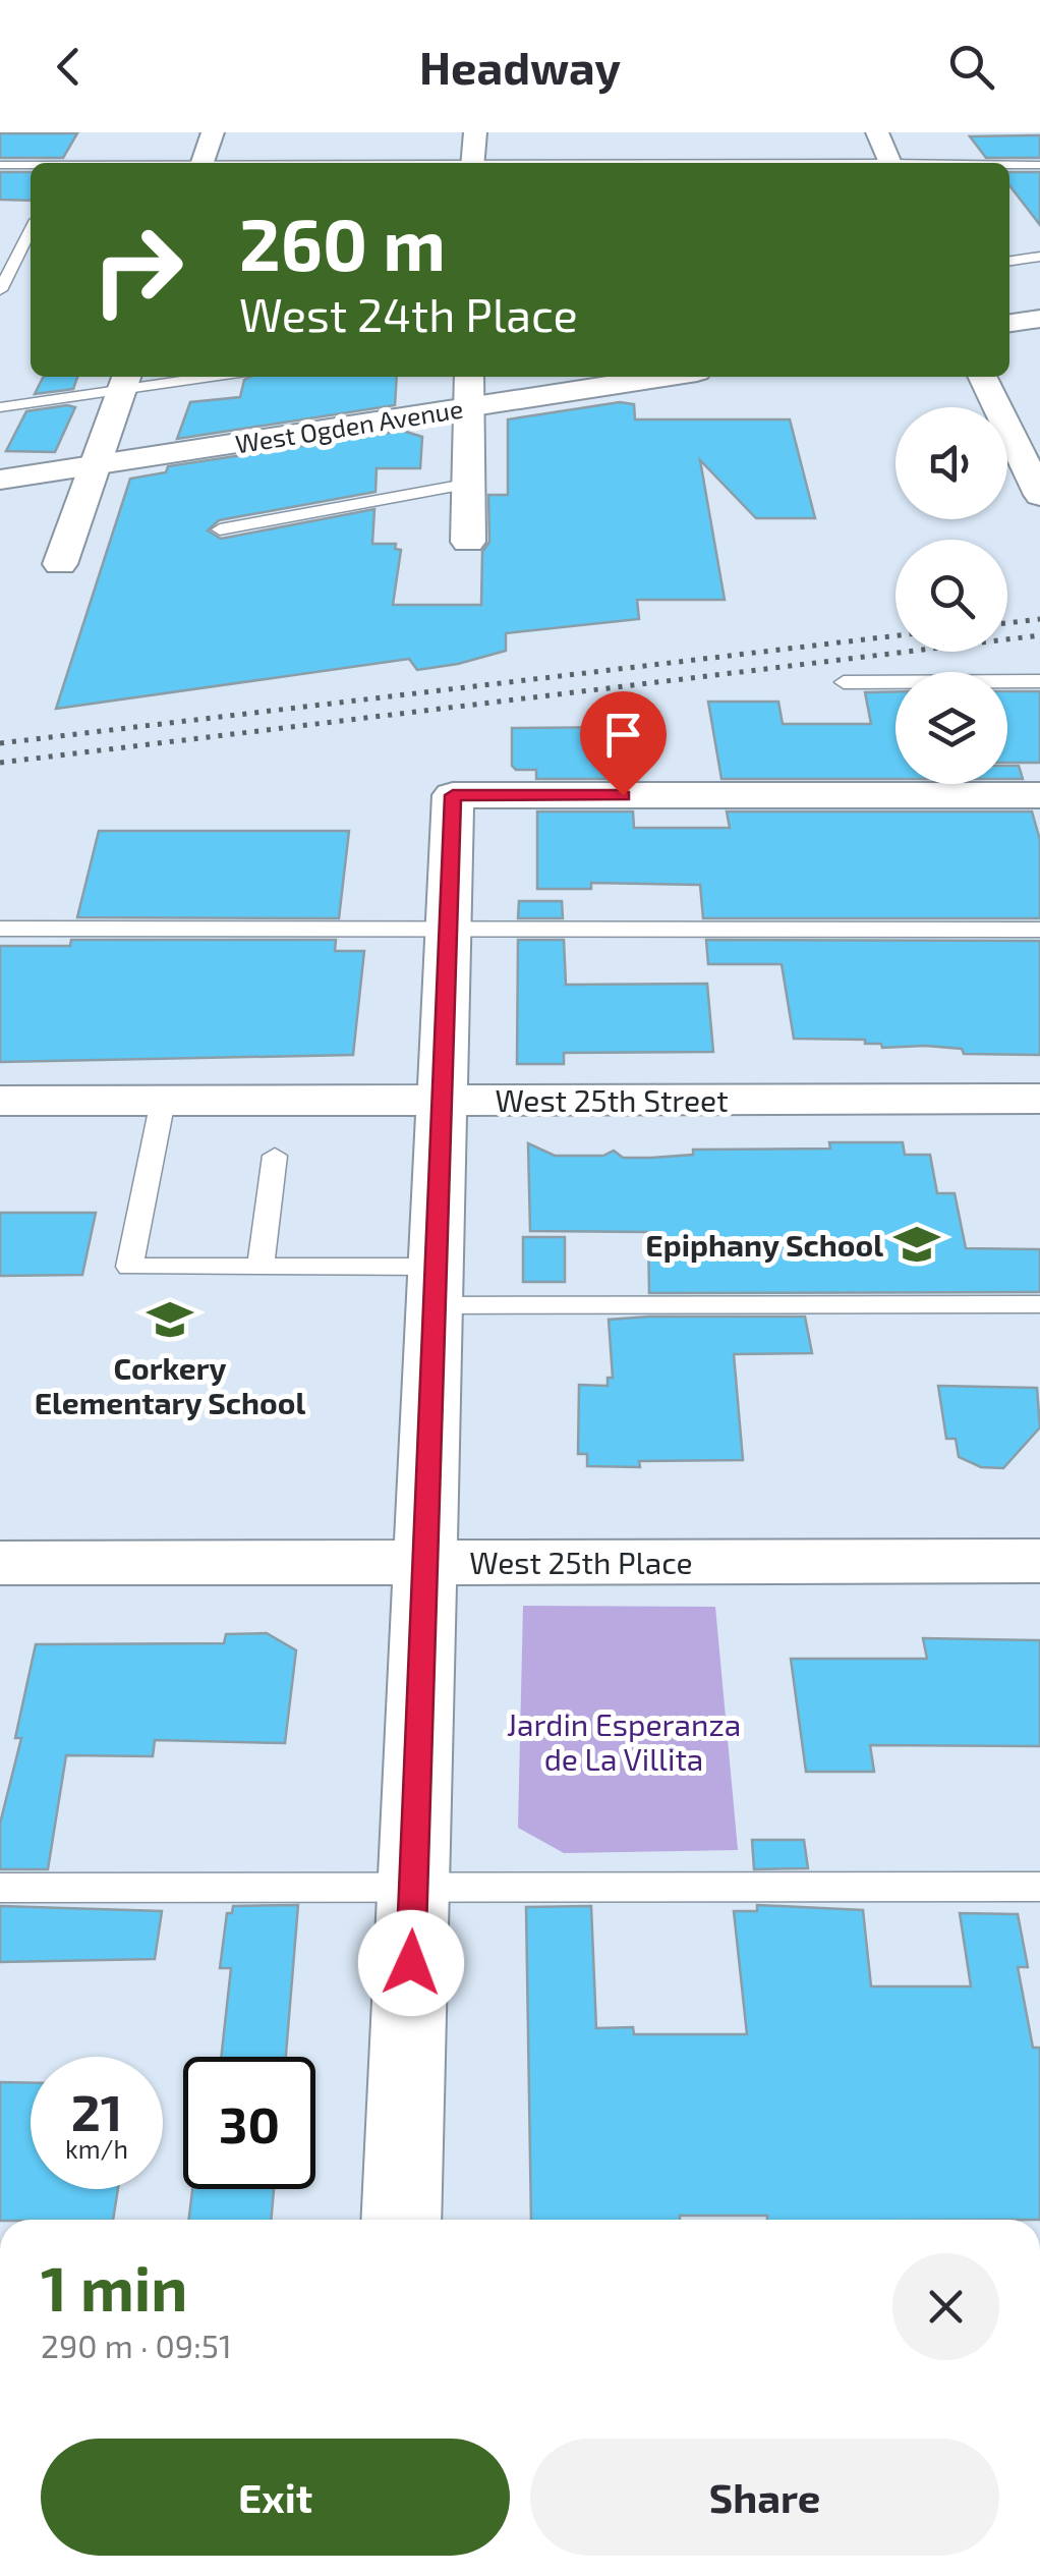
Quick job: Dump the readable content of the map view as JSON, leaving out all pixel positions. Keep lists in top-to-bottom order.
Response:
{
  "streets": {
    "street": ["West Ogden Avenue", "West 25th Street", "West 25th Place"]
  },
  "parks": ["Jardin Esperanza de La Villita"],
  "places": {
    "school or university": ["Epiphany School", "Corkery Elementary School"]
  },
  "page": {
    "header": "Headway",
    "turn": ["260 m", "West 24th Place"],
    "speed": "21 km/h",
    "limit": "30",
    "heading": ["1 min", "290 m · 09:51"],
    "buttons": ["Exit", "Share"]
  }
}
